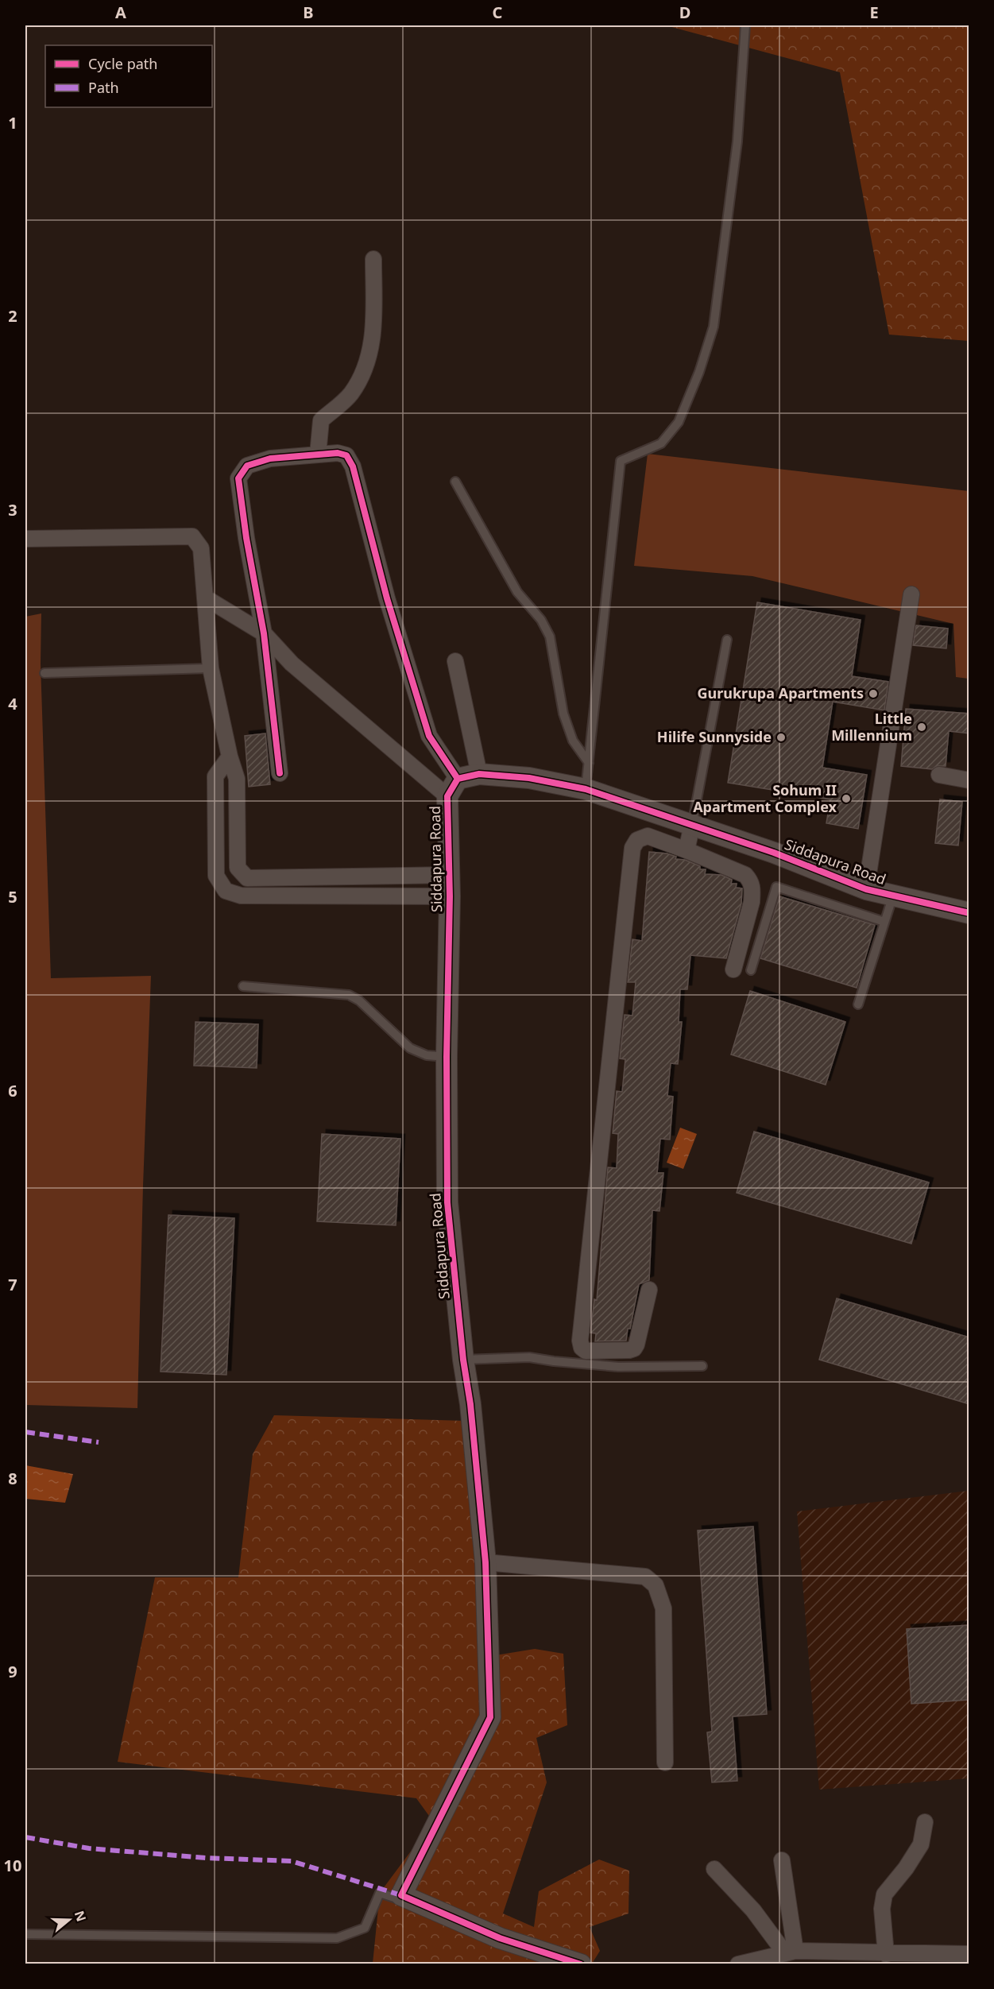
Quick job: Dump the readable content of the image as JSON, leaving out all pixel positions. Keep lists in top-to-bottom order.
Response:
{
  "streets": {
    "street": ["Siddapura Road"]
  },
  "places": [
    "Gurukrupa Apartments",
    "Little Millennium",
    "Hilife Sunnyside",
    "Sohum II Apartment Complex"
  ],
  "legend": ["Cycle path", "Path"],
  "north": "right",
  "grid": {
    "columns": [
      "A",
      "B",
      "C",
      "D",
      "E"
    ],
    "rows": [
      "1",
      "2",
      "3",
      "4",
      "5",
      "6",
      "7",
      "8",
      "9",
      "10"
    ]
  }
}
